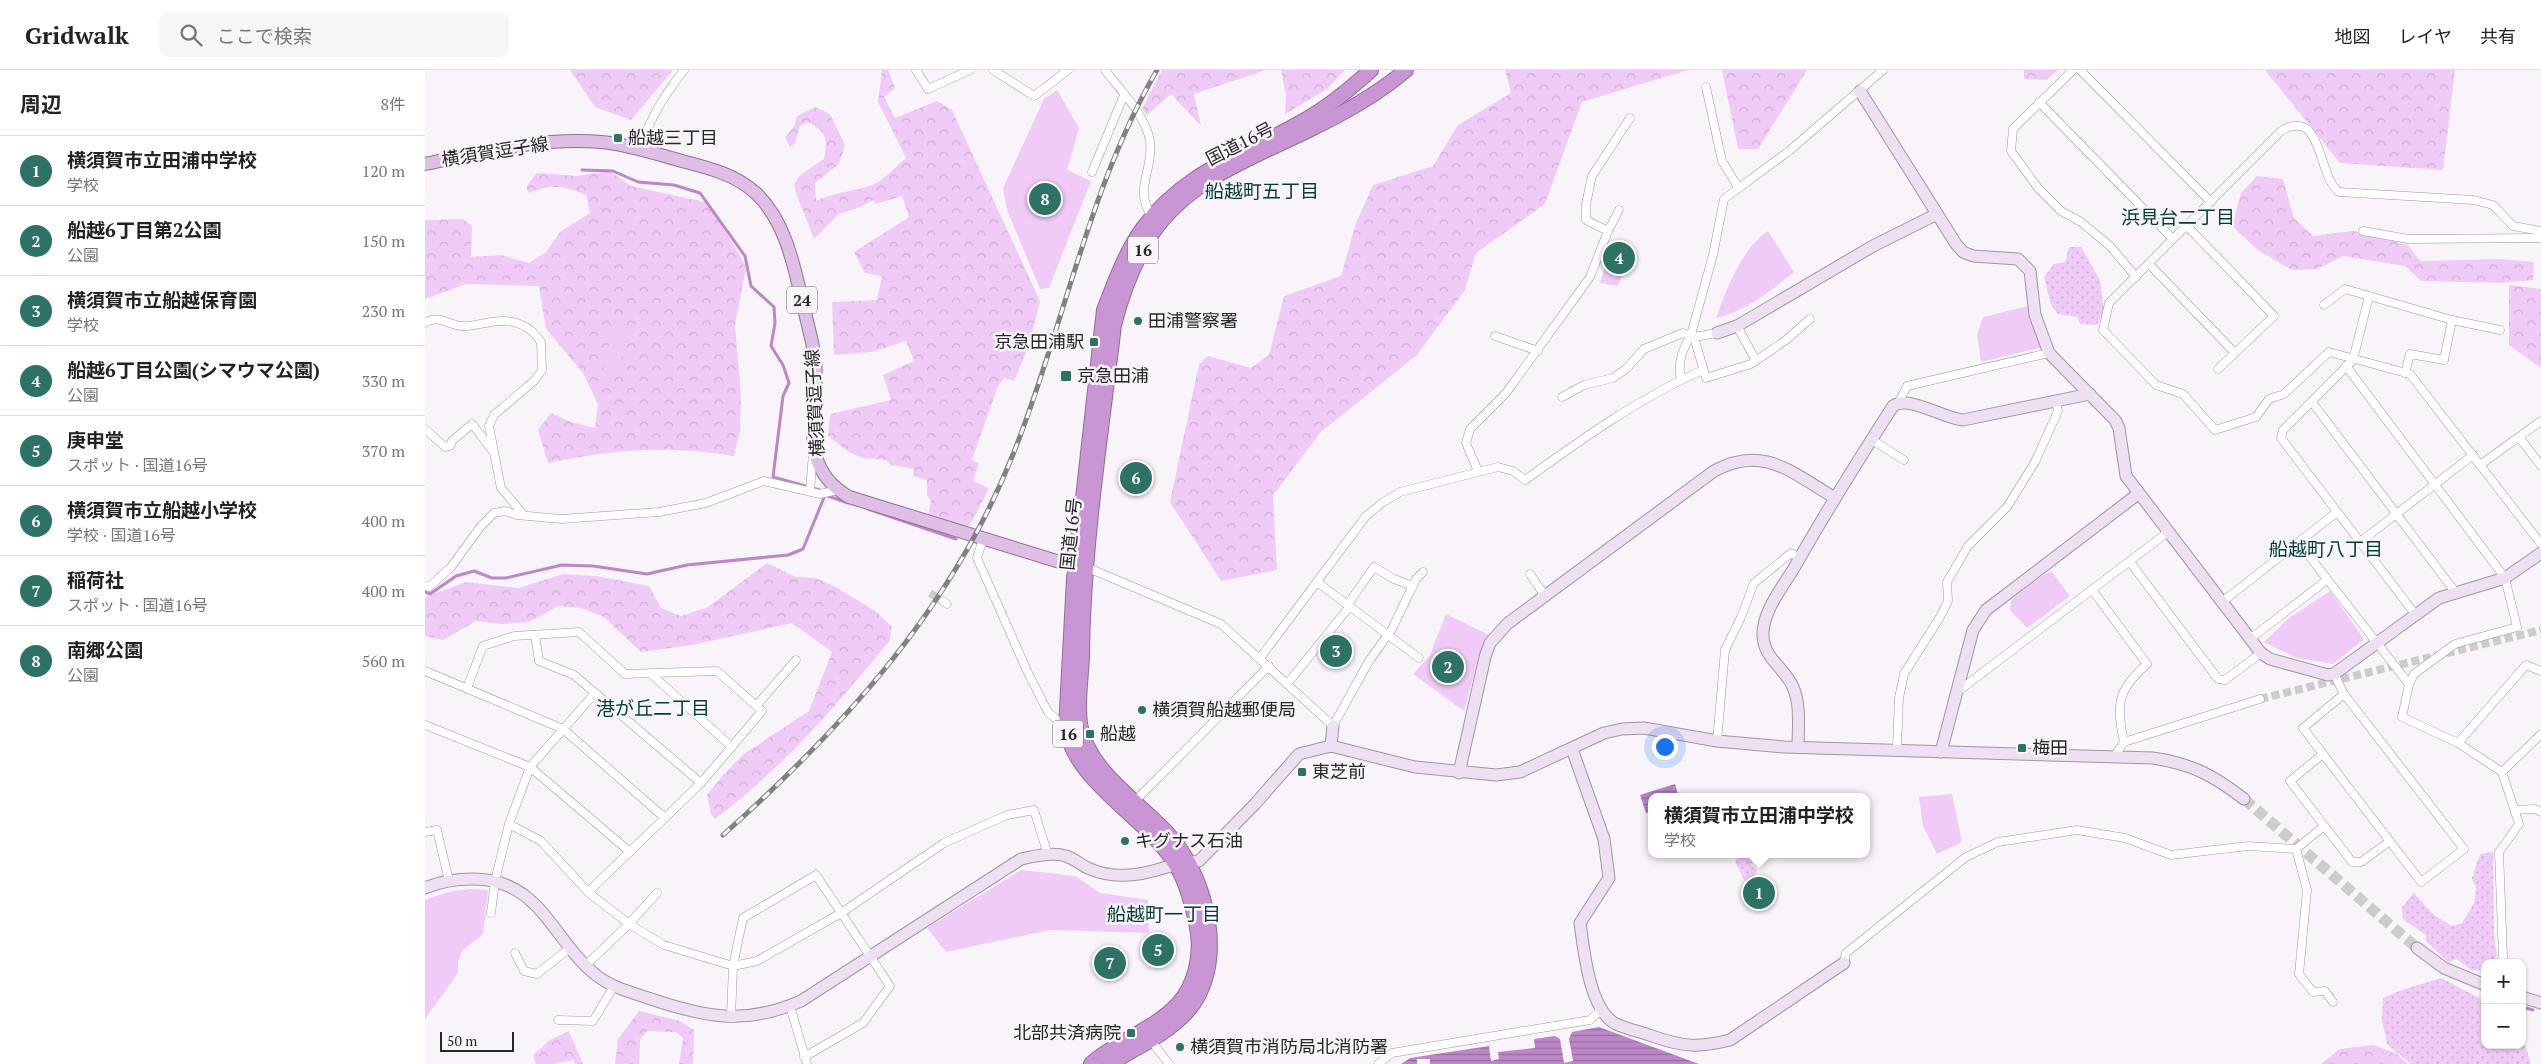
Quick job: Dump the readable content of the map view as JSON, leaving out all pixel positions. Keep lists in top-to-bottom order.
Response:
{
  "streets": {
    "highway": ["国道16号", "16"],
    "main road": ["横須賀逗子線", "24"]
  },
  "crossings": [
    ["国道16号", "横須賀逗子線"]
  ],
  "districts": [
    "船越町五丁目",
    "浜見台二丁目",
    "船越町八丁目",
    "港が丘二丁目",
    "船越町一丁目"
  ],
  "places": {
    "transit": [
      "船越三丁目",
      "京急田浦駅",
      "京急田浦",
      "船越",
      "梅田",
      "東芝前",
      "北部共済病院"
    ],
    "other": [
      "田浦警察署",
      "横須賀船越郵便局",
      "キグナス石油",
      "横須賀市消防局北消防署"
    ]
  },
  "scale_bar": "50 m",
  "page": {
    "header": "Gridwalk",
    "search": "ここで検索",
    "nav": ["地図", "レイヤ", "共有"],
    "heading": ["周辺", "8件"],
    "list": [
      {
        "mark": "1",
        "name": "横須賀市立田浦中学校",
        "note": "学校",
        "value": "120 m"
      },
      {
        "mark": "2",
        "name": "船越6丁目第2公園",
        "note": "公園",
        "value": "150 m"
      },
      {
        "mark": "3",
        "name": "横須賀市立船越保育園",
        "note": "学校",
        "value": "230 m"
      },
      {
        "mark": "4",
        "name": "船越6丁目公園(シマウマ公園)",
        "note": "公園",
        "value": "330 m"
      },
      {
        "mark": "5",
        "name": "庚申堂",
        "note": "スポット · 国道16号",
        "value": "370 m"
      },
      {
        "mark": "6",
        "name": "横須賀市立船越小学校",
        "note": "学校 · 国道16号",
        "value": "400 m"
      },
      {
        "mark": "7",
        "name": "稲荷社",
        "note": "スポット · 国道16号",
        "value": "400 m"
      },
      {
        "mark": "8",
        "name": "南郷公園",
        "note": "公園",
        "value": "560 m"
      }
    ],
    "pins": [
      "8",
      "4",
      "6",
      "3",
      "2",
      "1",
      "5",
      "7"
    ],
    "popup": ["横須賀市立田浦中学校", "学校"],
    "map_buttons": ["+", "−"],
    "scale": "50 m"
  }
}
